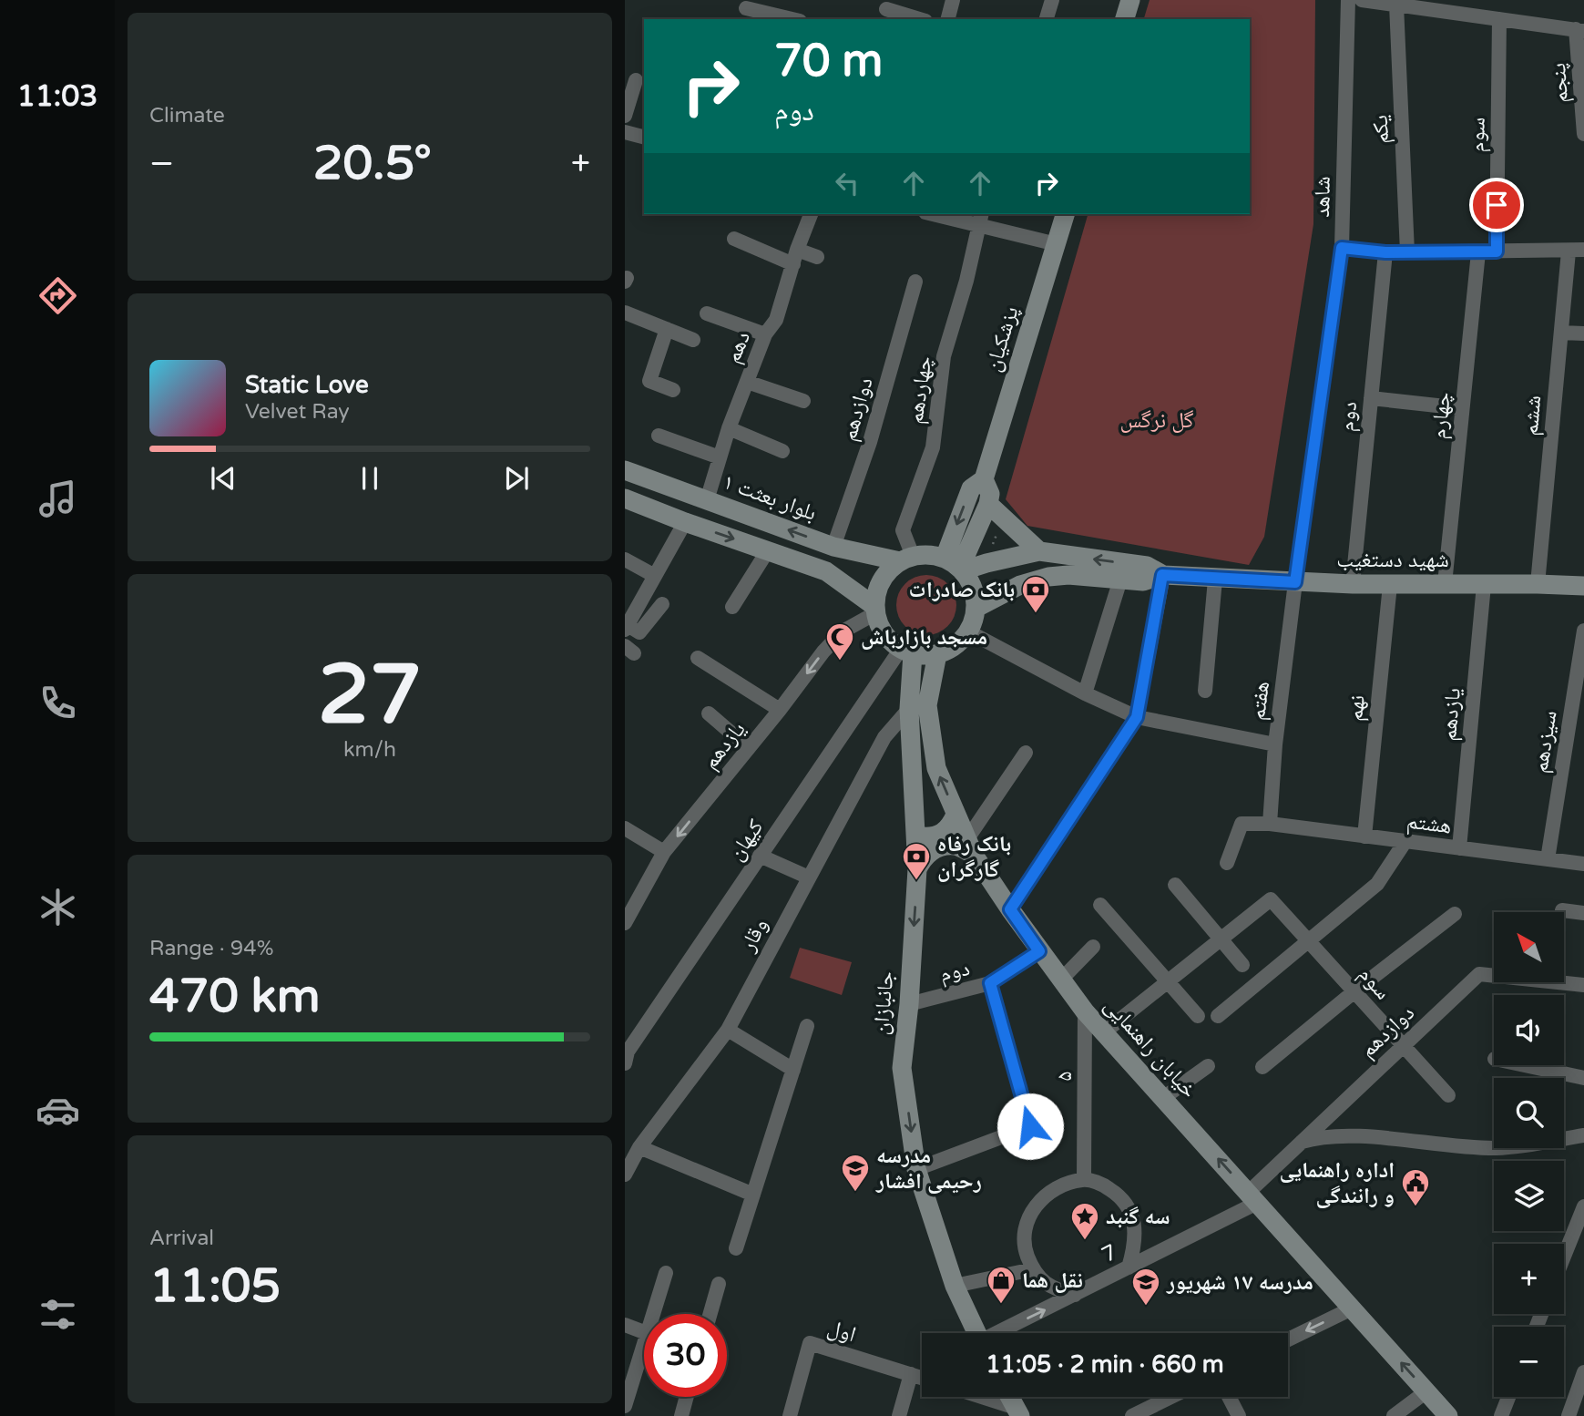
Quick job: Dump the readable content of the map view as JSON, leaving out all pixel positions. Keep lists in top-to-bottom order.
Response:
{
  "streets": {
    "main road": [
      "پزشکیان",
      "بلوار بعثت ۱",
      "شهید دستغیب",
      "جانبازان",
      "خیابان راهنمایی"
    ],
    "street": [
      "پنجم",
      "یکم",
      "سوم",
      "شاهد",
      "دهم",
      "چهاردهم",
      "دوازدهم",
      "چهارم",
      "ششم",
      "دوم",
      "هفتم",
      "نهم",
      "یازدهم",
      "سیزدهم",
      "هشتم",
      "کیهان",
      "وقار",
      "۵",
      "7",
      "اول"
    ]
  },
  "crossings": [
    ["سوم", "دوازدهم"],
    ["شاهد", "شهید دستغیب"],
    ["شاهد", "هفتم"],
    ["پزشکیان", "چهاردهم"],
    ["پزشکیان", "بلوار بعثت ۱"],
    ["پزشکیان", "یازدهم"],
    ["پزشکیان", "کیهان"],
    ["پزشکیان", "جانبازان"],
    ["پزشکیان", "خیابان راهنمایی"],
    ["دهم", "بلوار بعثت ۱"],
    ["چهاردهم", "بلوار بعثت ۱"],
    ["چهاردهم", "یازدهم"],
    ["چهاردهم", "کیهان"],
    ["چهاردهم", "جانبازان"],
    ["چهاردهم", "خیابان راهنمایی"],
    ["دوازدهم", "بلوار بعثت ۱"],
    ["دوازدهم", "خیابان راهنمایی"],
    ["دوازدهم", "7"],
    ["چهارم", "شهید دستغیب"],
    ["ششم", "شهید دستغیب"],
    ["دوم", "شهید دستغیب"],
    ["دوم", "جانبازان"],
    ["دوم", "خیابان راهنمایی"],
    ["بلوار بعثت ۱", "یازدهم"],
    ["بلوار بعثت ۱", "کیهان"],
    ["بلوار بعثت ۱", "جانبازان"],
    ["بلوار بعثت ۱", "خیابان راهنمایی"],
    ["شهید دستغیب", "هفتم"],
    ["شهید دستغیب", "نهم"],
    ["شهید دستغیب", "یازدهم"],
    ["هفتم", "هشتم"],
    ["نهم", "هشتم"],
    ["یازدهم", "هشتم"],
    ["یازدهم", "کیهان"],
    ["یازدهم", "جانبازان"],
    ["یازدهم", "خیابان راهنمایی"],
    ["سیزدهم", "هشتم"],
    ["کیهان", "جانبازان"],
    ["کیهان", "خیابان راهنمایی"],
    ["وقار", "جانبازان"],
    ["جانبازان", "خیابان راهنمایی"],
    ["خیابان راهنمایی", "۵"],
    ["خیابان راهنمایی", "7"],
    ["۵", "7"]
  ],
  "one_way": ["یازدهم", "جانبازان", "خیابان راهنمایی"],
  "parks": ["گل نرگس"],
  "places": {
    "bank": ["بانک صادرات", "بانک رفاه گارگران"],
    "mosque": ["مسجد بازارباش"],
    "school or university": ["مدرسه رحیمی افشار", "مدرسه ۱۷ شهریور"],
    "public building": ["اداره راهنمایی و رانندگی"],
    "place": ["سه گنبد"],
    "shop": ["نقل هما"]
  },
  "north": "top left",
  "page": {
    "tabs": "11:03",
    "tile": [
      "Climate",
      ["27", "km/h"],
      ["Range · 94%", "470 km"],
      ["Arrival", "11:05"]
    ],
    "turn": ["70 m", "دوم"],
    "heat": ["−", "20.5°", "+"],
    "song": ["Static Love", "Velvet Ray"],
    "map_buttons": ["+", "−"],
    "limit": "30",
    "trip": "11:05 · 2 min · 660 m"
  }
}
